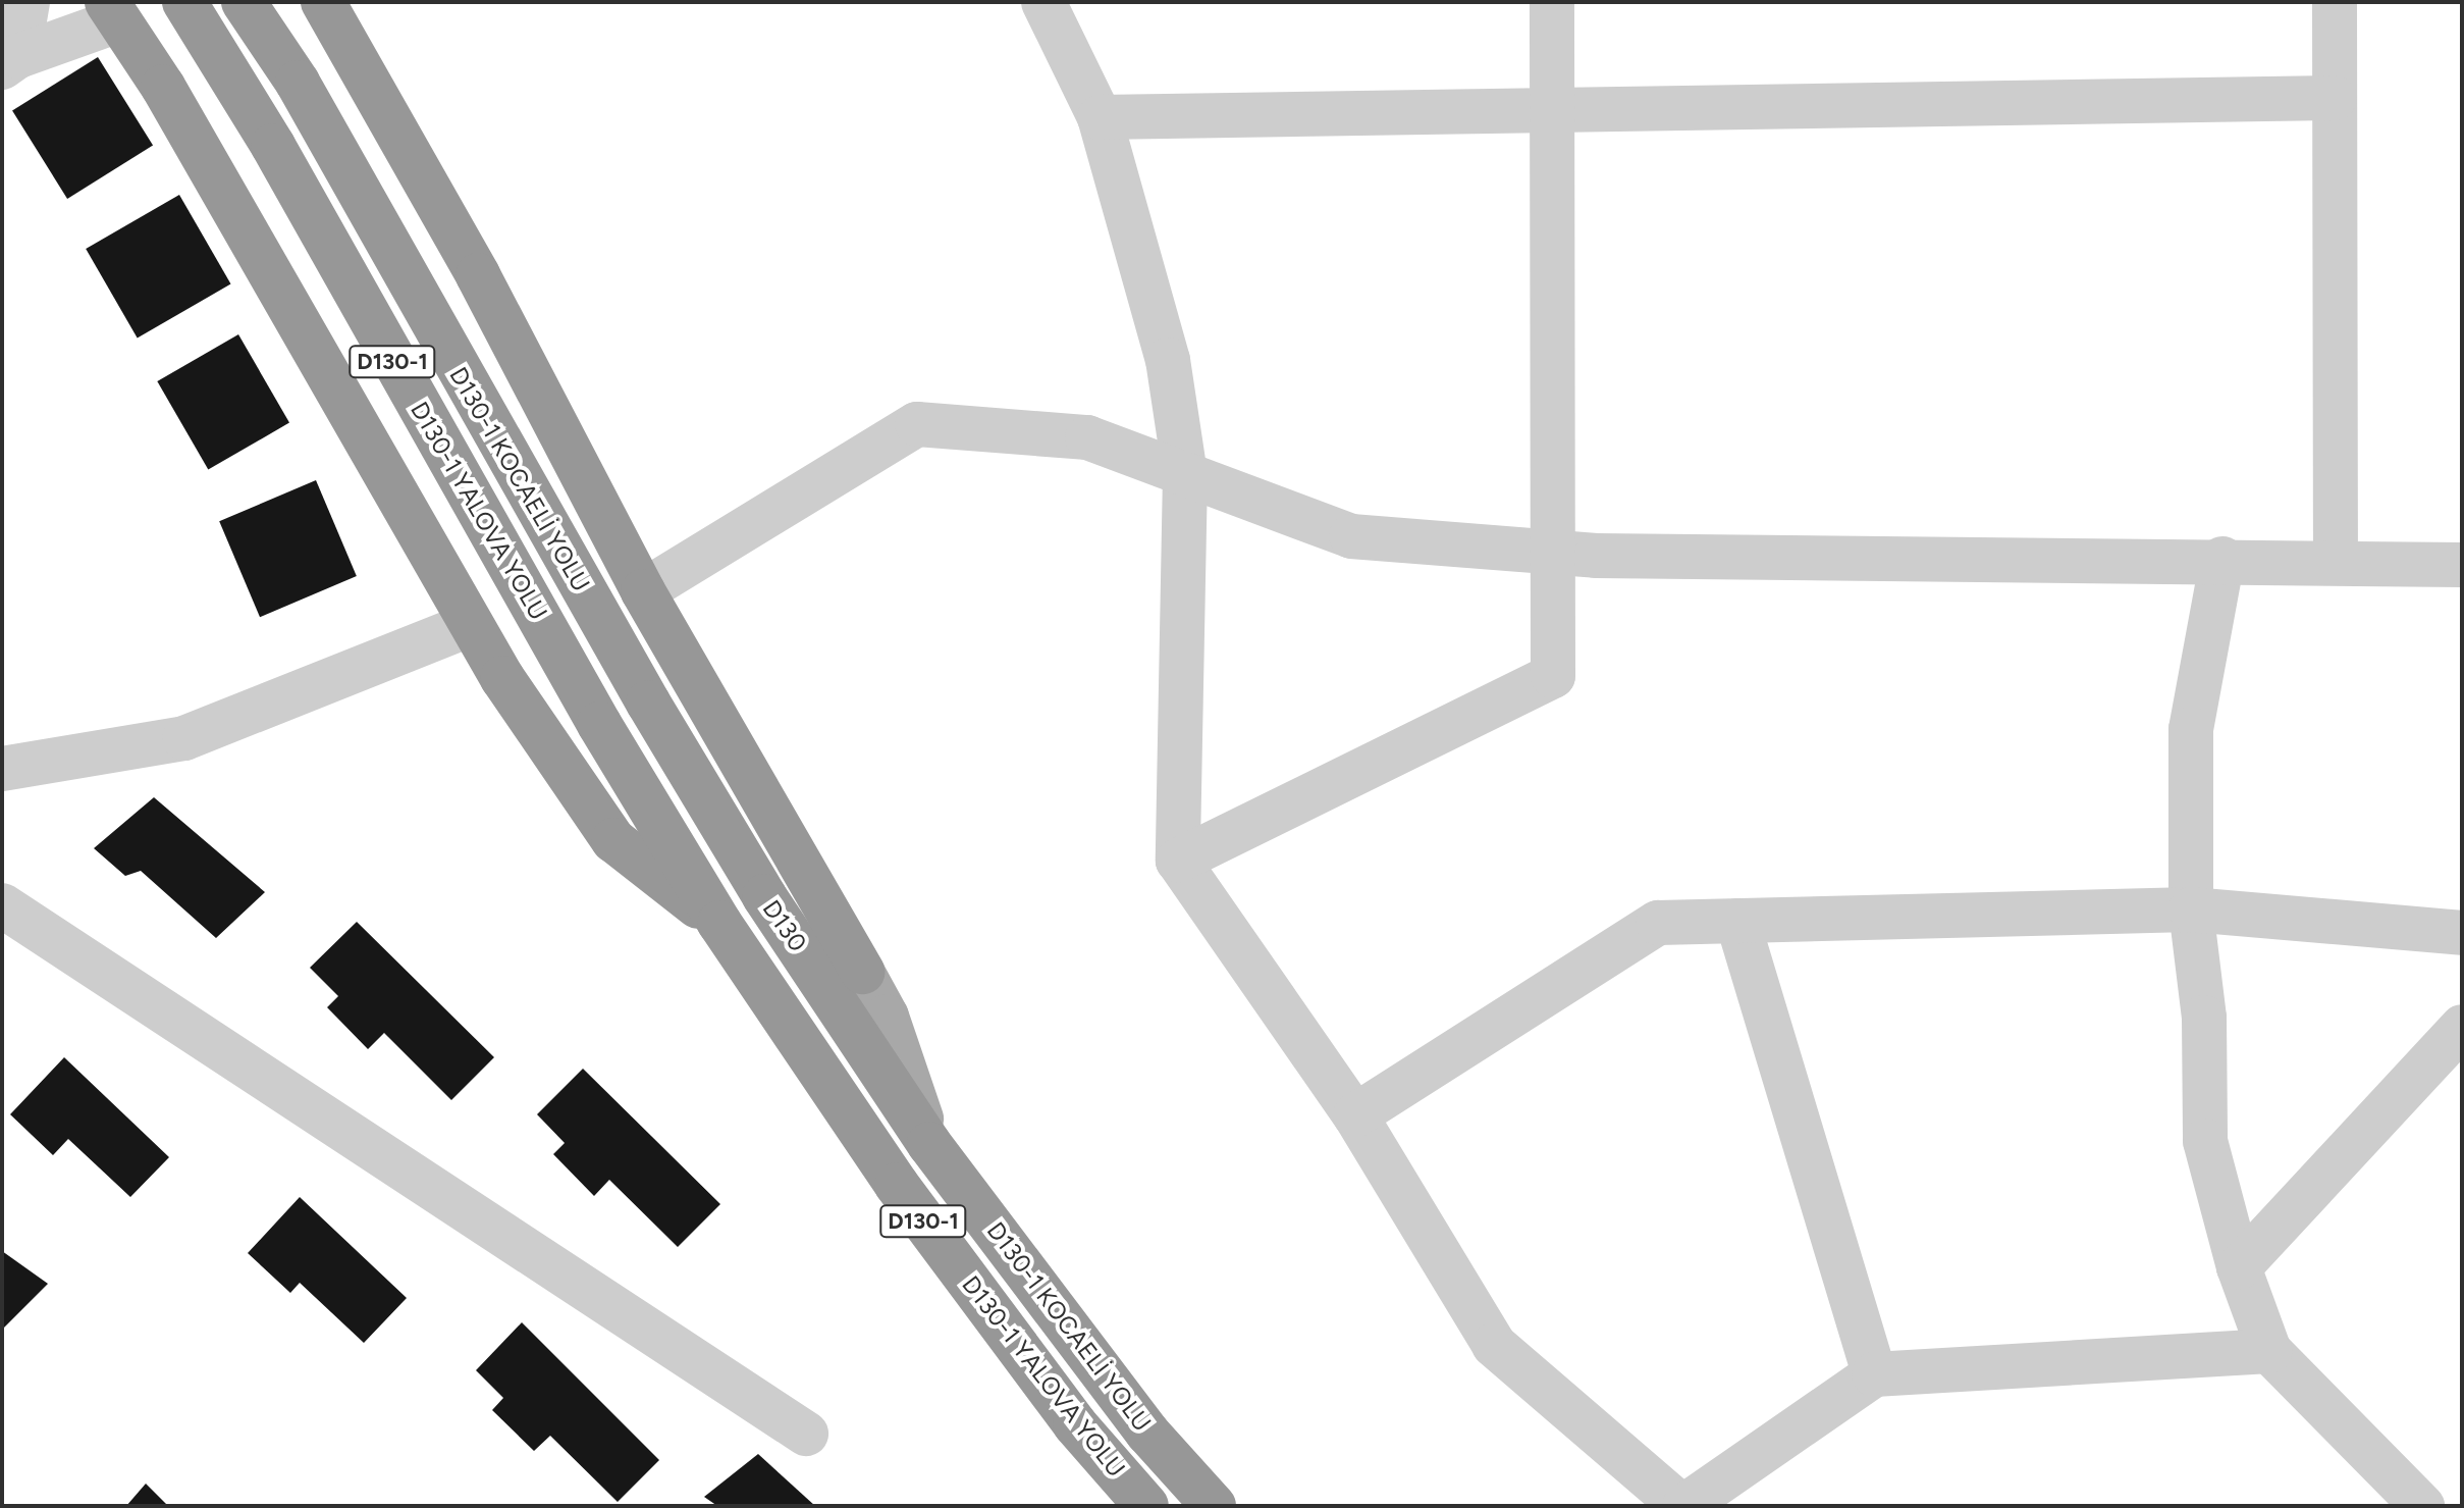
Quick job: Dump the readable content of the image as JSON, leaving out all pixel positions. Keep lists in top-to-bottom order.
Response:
{
  "streets": {
    "highway": [
      "D130-1",
      "D130-1 KOCAELİ YOLU",
      "D130-1 YALOVA YOLU",
      "D130"
    ]
  },
  "crossings": [
    ["D130-1 KOCAELİ YOLU", "D130"]
  ]
}
